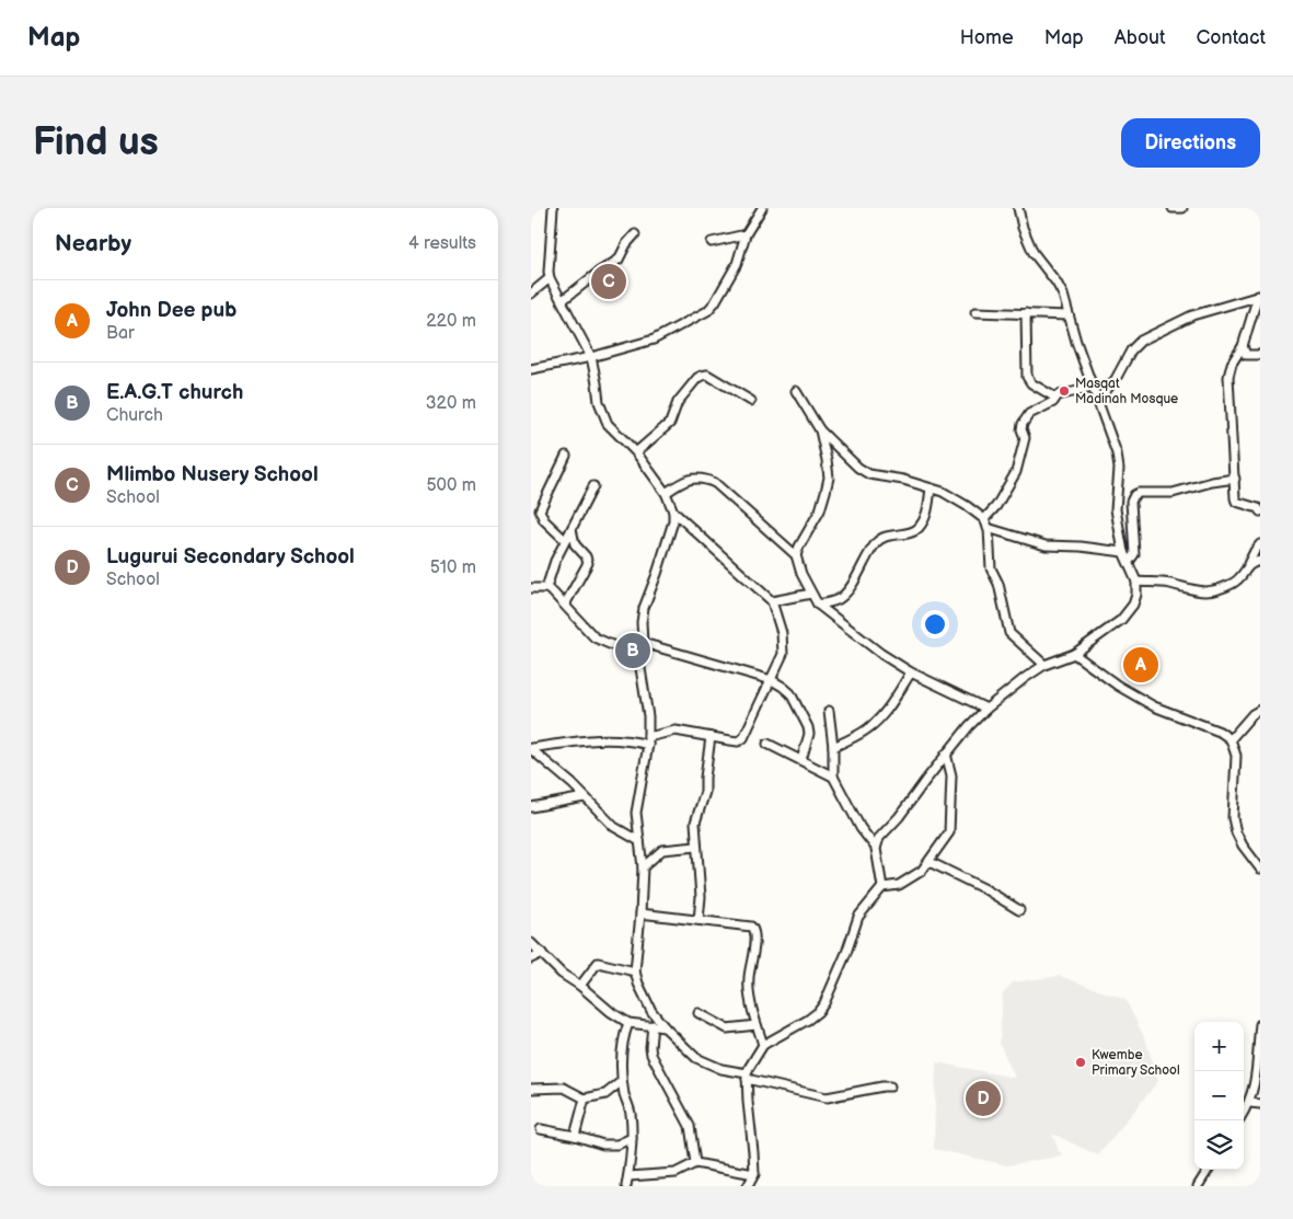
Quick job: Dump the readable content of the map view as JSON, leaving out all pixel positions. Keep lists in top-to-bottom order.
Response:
{
  "places": ["Masqat Madinah Mosque", "Kwembe Primary School"],
  "page": {
    "header": "Map",
    "nav": [
      "Home",
      "Map",
      "About",
      "Contact"
    ],
    "buttons": "Directions",
    "title": "Find us",
    "heading": ["Nearby", "4 results"],
    "pins": [
      "C",
      "B",
      "A",
      "D"
    ],
    "list": [
      {
        "mark": "A",
        "name": "John Dee pub",
        "note": "Bar",
        "value": "220 m"
      },
      {
        "mark": "B",
        "name": "E.A.G.T church",
        "note": "Church",
        "value": "320 m"
      },
      {
        "mark": "C",
        "name": "Mlimbo Nusery School",
        "note": "School",
        "value": "500 m"
      },
      {
        "mark": "D",
        "name": "Lugurui Secondary School",
        "note": "School",
        "value": "510 m"
      }
    ],
    "map_buttons": ["+", "−"]
  }
}
